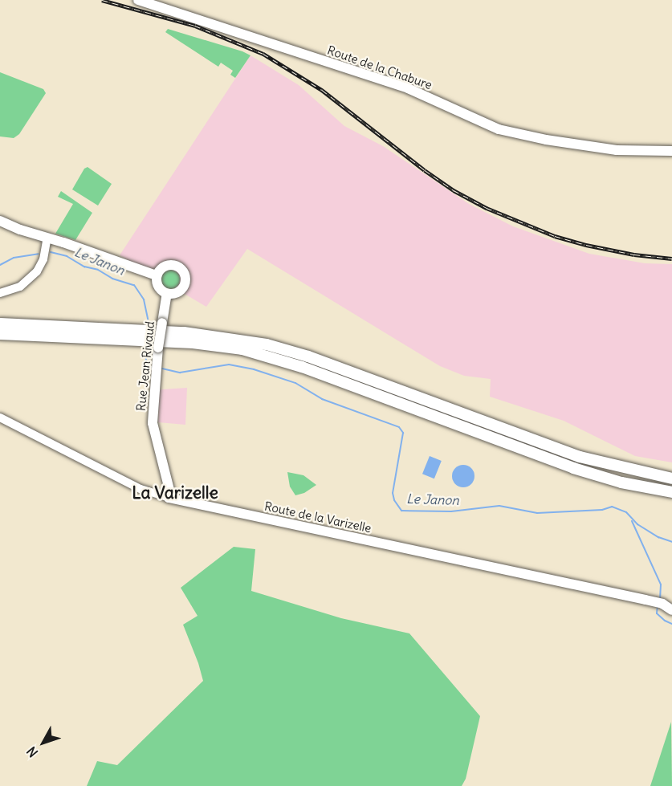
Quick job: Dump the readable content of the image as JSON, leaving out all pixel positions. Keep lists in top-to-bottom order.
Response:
{
  "streets": {
    "main road": ["Route de la Chabure", "Rue Jean Rivaud", "Route de la Varizelle"]
  },
  "crossings": [
    ["Rue Jean Rivaud", "Route de la Varizelle"]
  ],
  "districts": ["La Varizelle"],
  "water": ["Le Janon"],
  "north": "bottom left"
}
